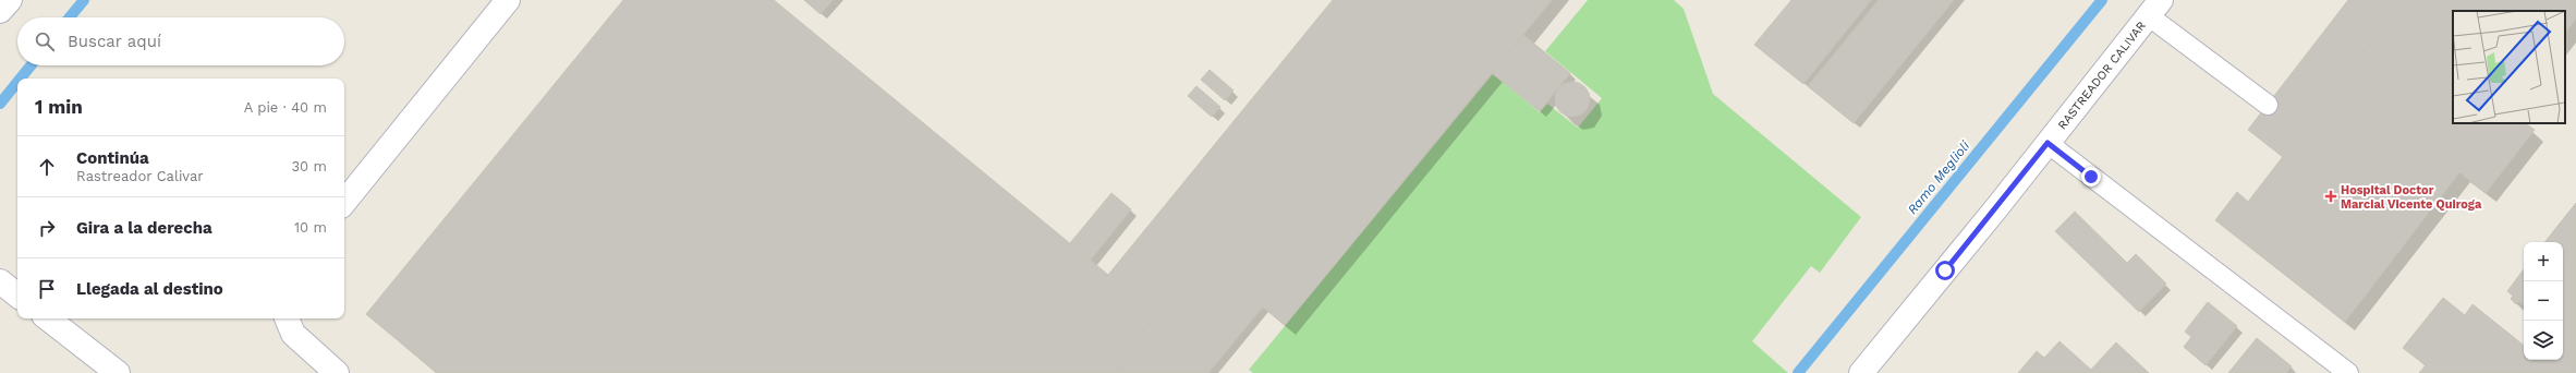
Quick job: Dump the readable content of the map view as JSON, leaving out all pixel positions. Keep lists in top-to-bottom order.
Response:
{
  "streets": {
    "street": ["RASTREADOR CALIVAR"]
  },
  "water": ["Ramo Meglioli"],
  "places": {
    "health": ["Hospital Doctor Marcial Vicente Quiroga"]
  },
  "page": {
    "search": "Buscar aquí",
    "heading": ["1 min", "A pie · 40 m"],
    "list": [
      ["Continúa", "Rastreador Calivar", "30 m"],
      ["Gira a la derecha", "10 m"],
      "Llegada al destino"
    ],
    "map_buttons": ["+", "−"]
  }
}
